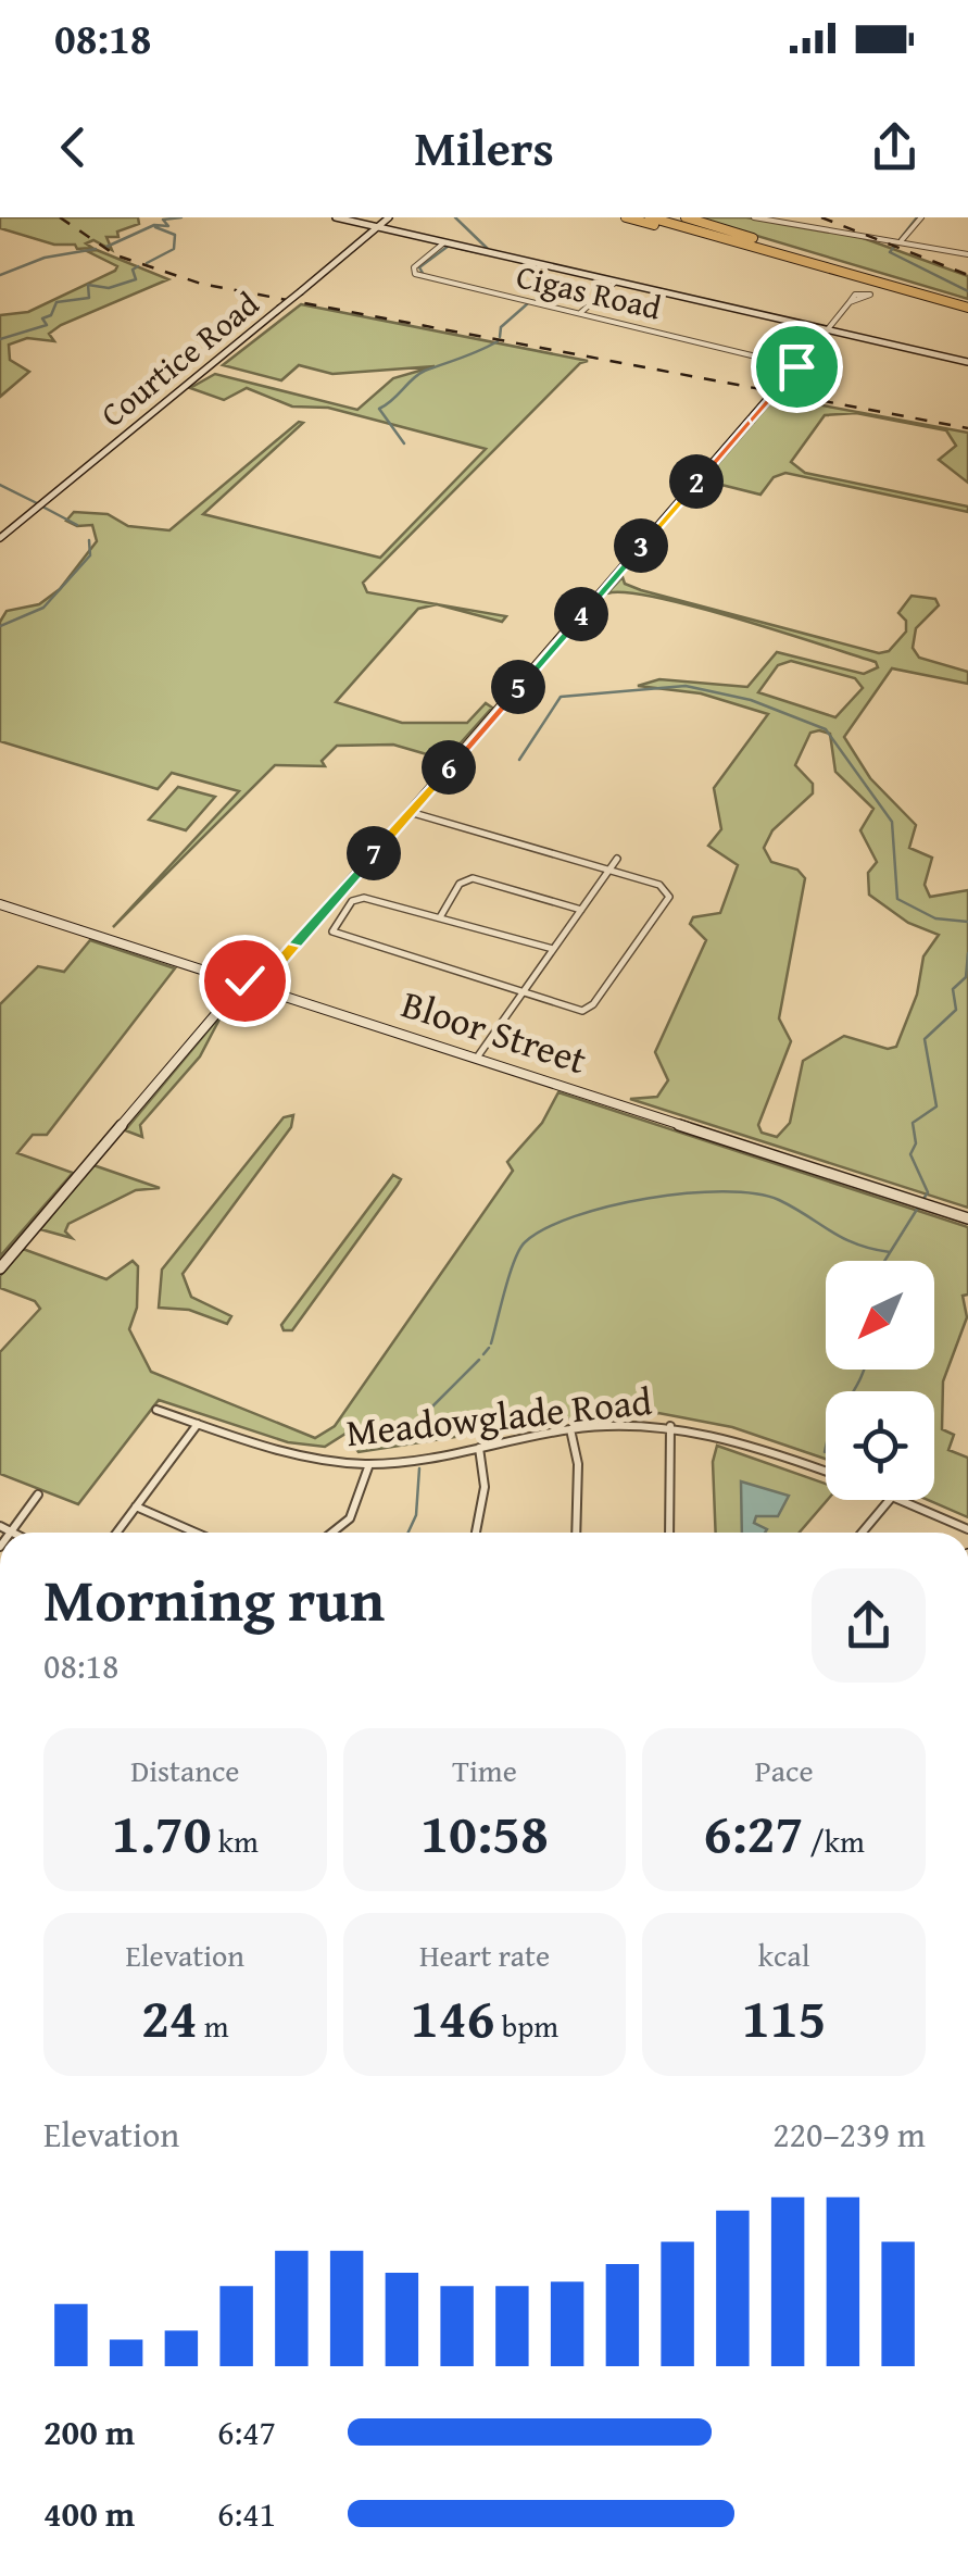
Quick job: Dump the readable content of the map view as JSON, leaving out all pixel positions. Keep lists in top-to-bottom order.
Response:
{
  "streets": {
    "main road": ["Courtice Road"],
    "street": ["Cigas Road", "Bloor Street", "Meadowglade Road"]
  },
  "north": "bottom left",
  "page": {
    "status": "08:18",
    "header": "Milers",
    "pins": [
      "2",
      "3",
      "4",
      "5",
      "6",
      "7"
    ],
    "heading": ["Morning run", "08:18"],
    "stats": [
      ["Distance", "1.70 km"],
      ["Time", "10:58"],
      ["Pace", "6:27 /km"],
      ["Elevation", "24 m"],
      ["Heart rate", "146 bpm"],
      ["kcal", "115"]
    ],
    "chart": ["Elevation", "220–239 m"],
    "list": [
      {
        "name": "200 m",
        "note": "6:47"
      },
      {
        "name": "400 m",
        "note": "6:41"
      }
    ]
  }
}
